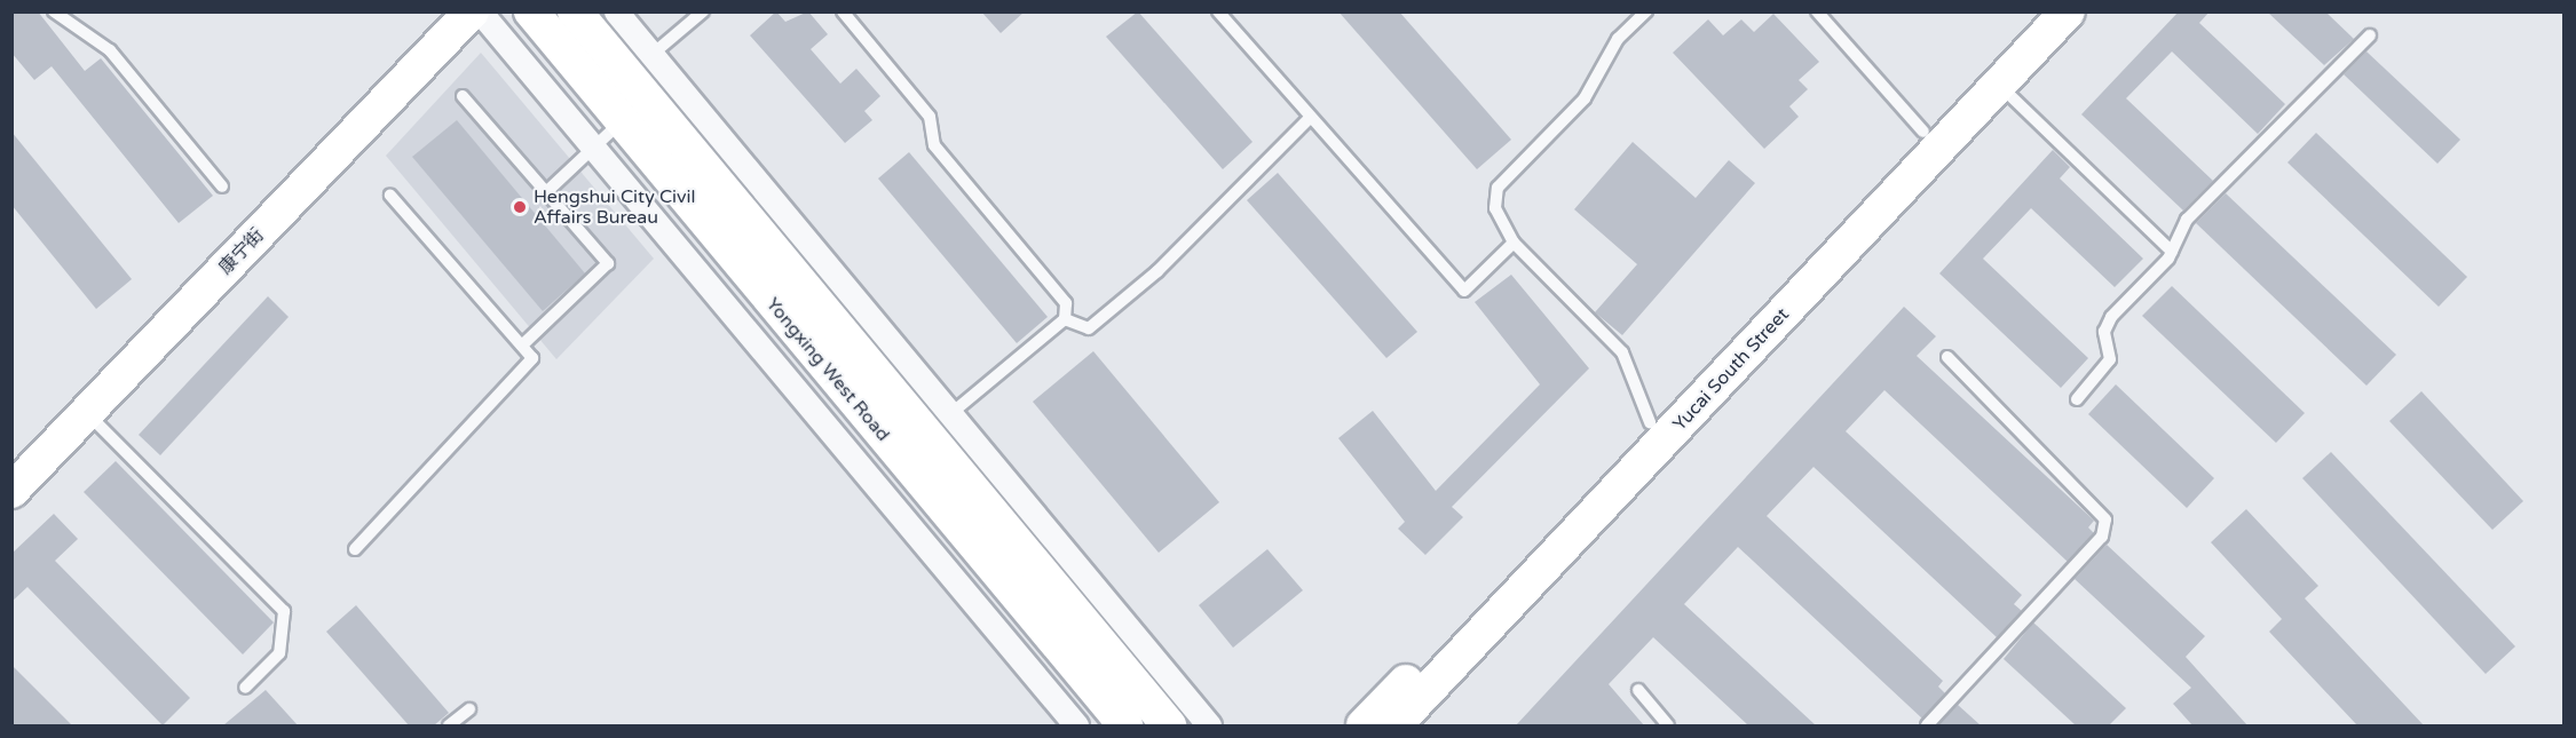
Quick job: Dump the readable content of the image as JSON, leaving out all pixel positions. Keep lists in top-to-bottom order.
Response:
{
  "streets": {
    "main road": ["康宁街", "Yongxing West Road", "Yucai South Street"]
  },
  "places": ["Hengshui City Civil Affairs Bureau"]
}
